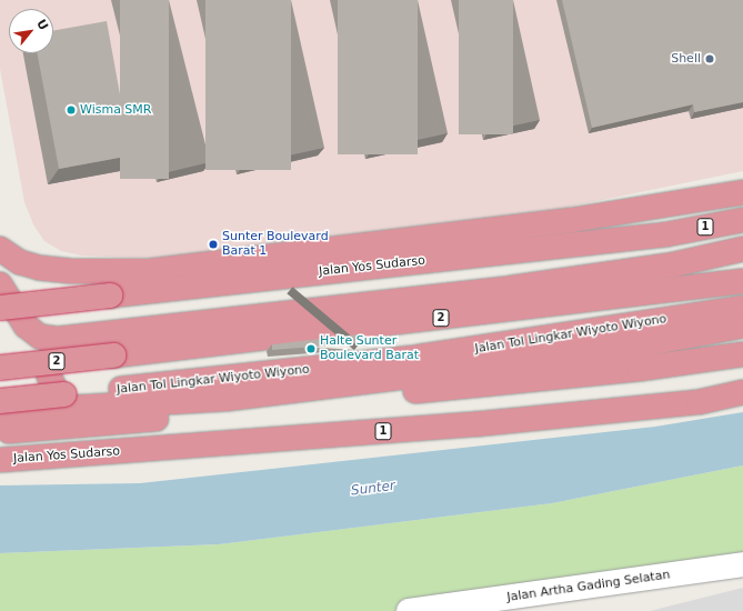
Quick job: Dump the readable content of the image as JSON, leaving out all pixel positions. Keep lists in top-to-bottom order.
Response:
{
  "streets": {
    "highway": [
      "1",
      "Jalan Yos Sudarso",
      "2",
      "Jalan Tol Lingkar Wiyoto Wiyono"
    ],
    "street": ["Jalan Artha Gading Selatan"]
  },
  "water": ["Sunter"],
  "places": [
    "Shell",
    "Wisma SMR",
    "Sunter Boulevard Barat 1",
    "Halte Sunter Boulevard Barat"
  ],
  "north": "top right"
}
